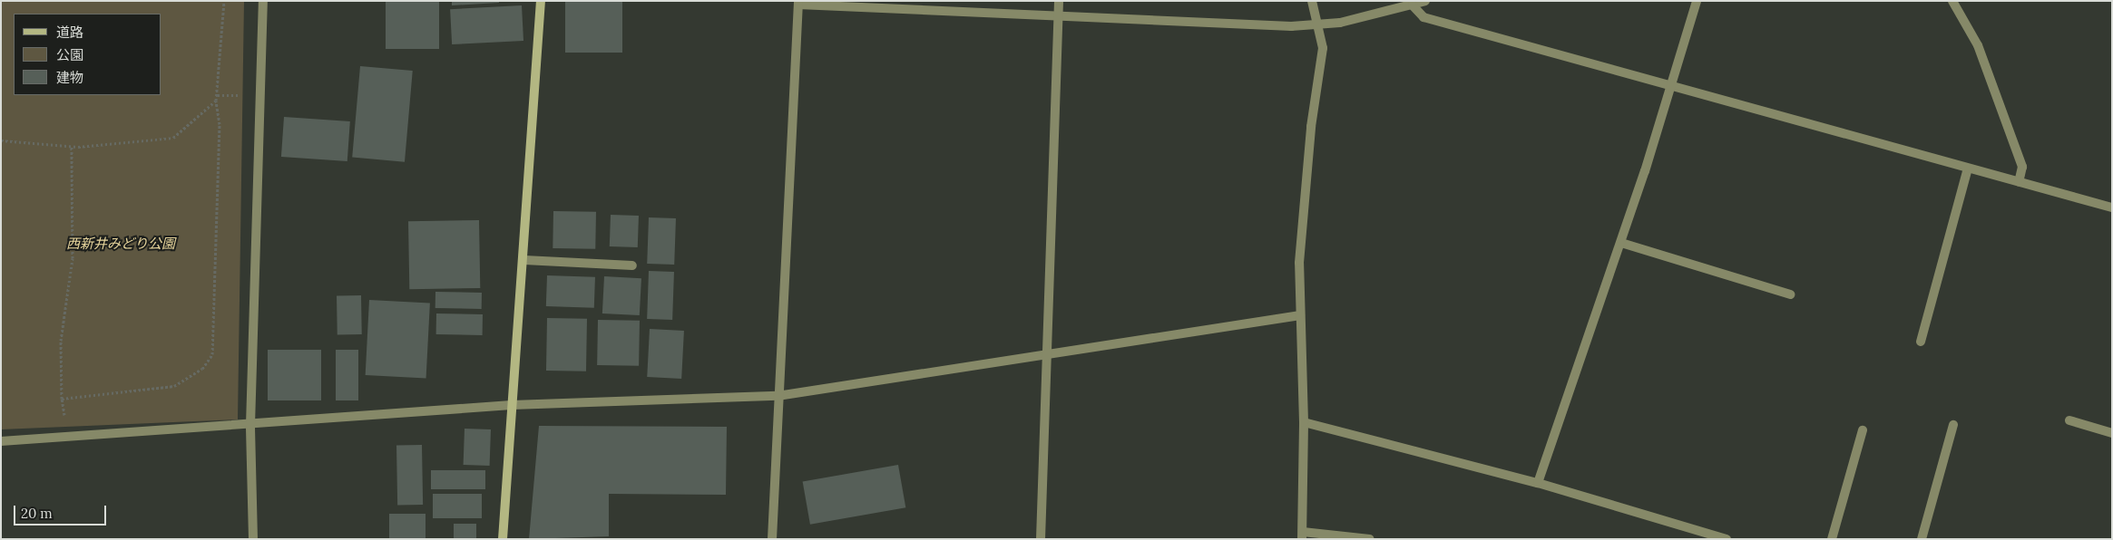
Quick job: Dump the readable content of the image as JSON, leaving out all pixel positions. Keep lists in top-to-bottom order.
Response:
{
  "parks": ["西新井みどり公園"],
  "legend": ["道路", "公園", "建物"],
  "scale_bar": "20 m"
}
